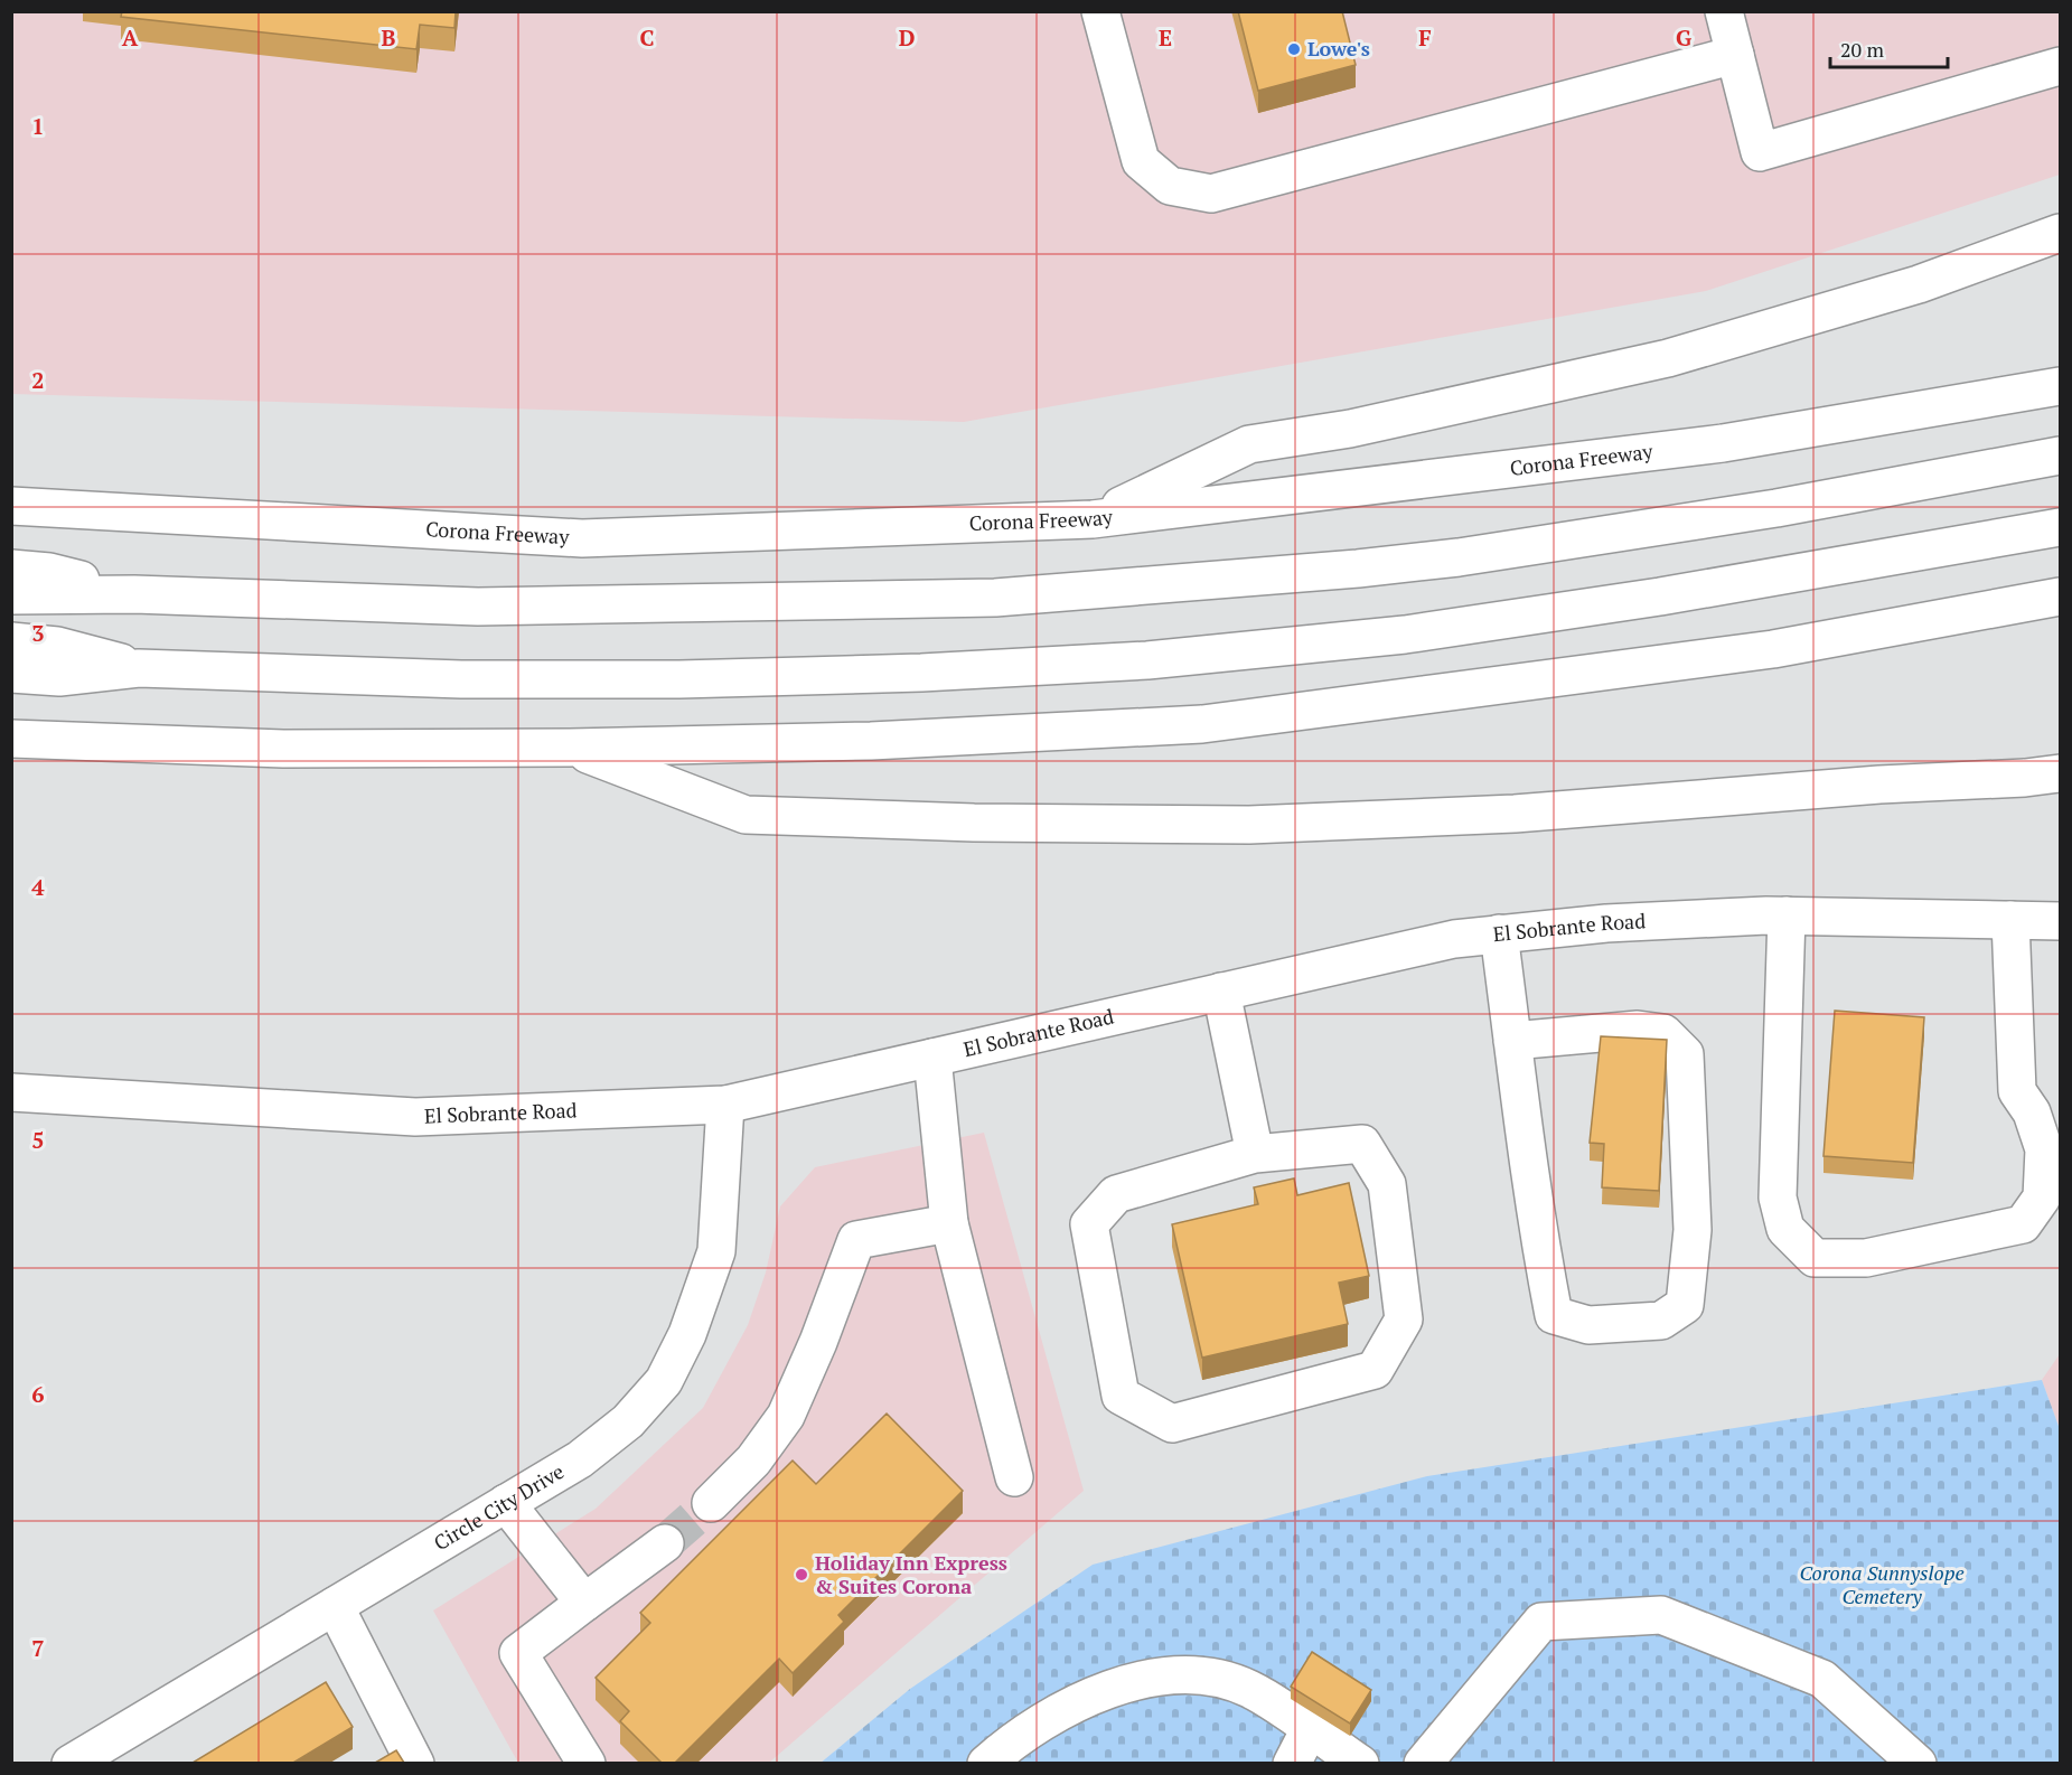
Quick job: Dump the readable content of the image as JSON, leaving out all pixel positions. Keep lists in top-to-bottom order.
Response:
{
  "streets": {
    "main road": ["Corona Freeway", "El Sobrante Road", "Circle City Drive"]
  },
  "crossings": [
    ["El Sobrante Road", "Circle City Drive"]
  ],
  "parks": ["Corona Sunnyslope Cemetery"],
  "places": ["Lowe's", "Holiday Inn Express & Suites Corona"],
  "scale_bar": "20 m",
  "grid": {
    "columns": [
      "A",
      "B",
      "C",
      "D",
      "E",
      "F",
      "G"
    ],
    "rows": [
      "1",
      "2",
      "3",
      "4",
      "5",
      "6",
      "7"
    ]
  }
}
